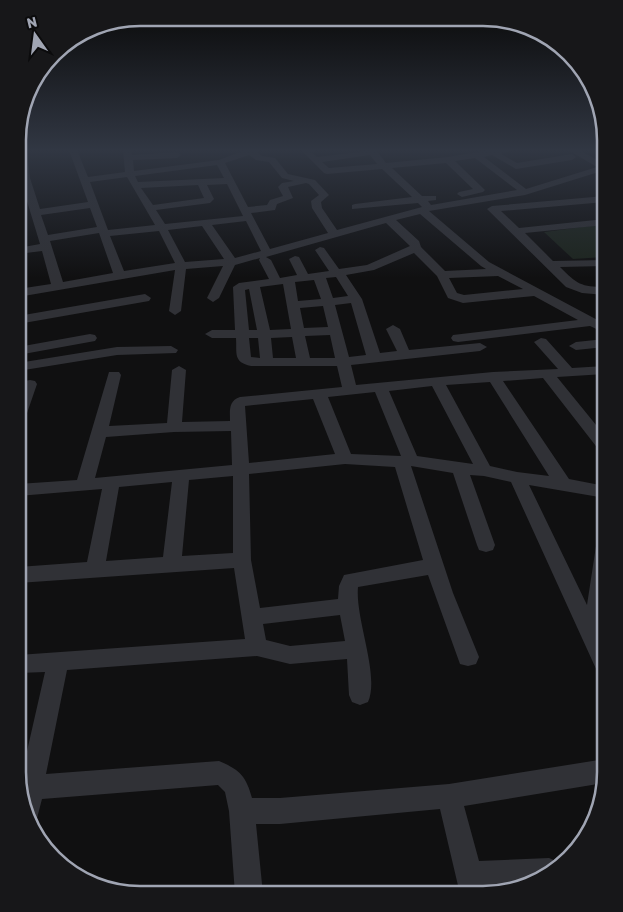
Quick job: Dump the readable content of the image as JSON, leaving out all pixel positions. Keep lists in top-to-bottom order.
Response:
{
  "north": "top"
}
